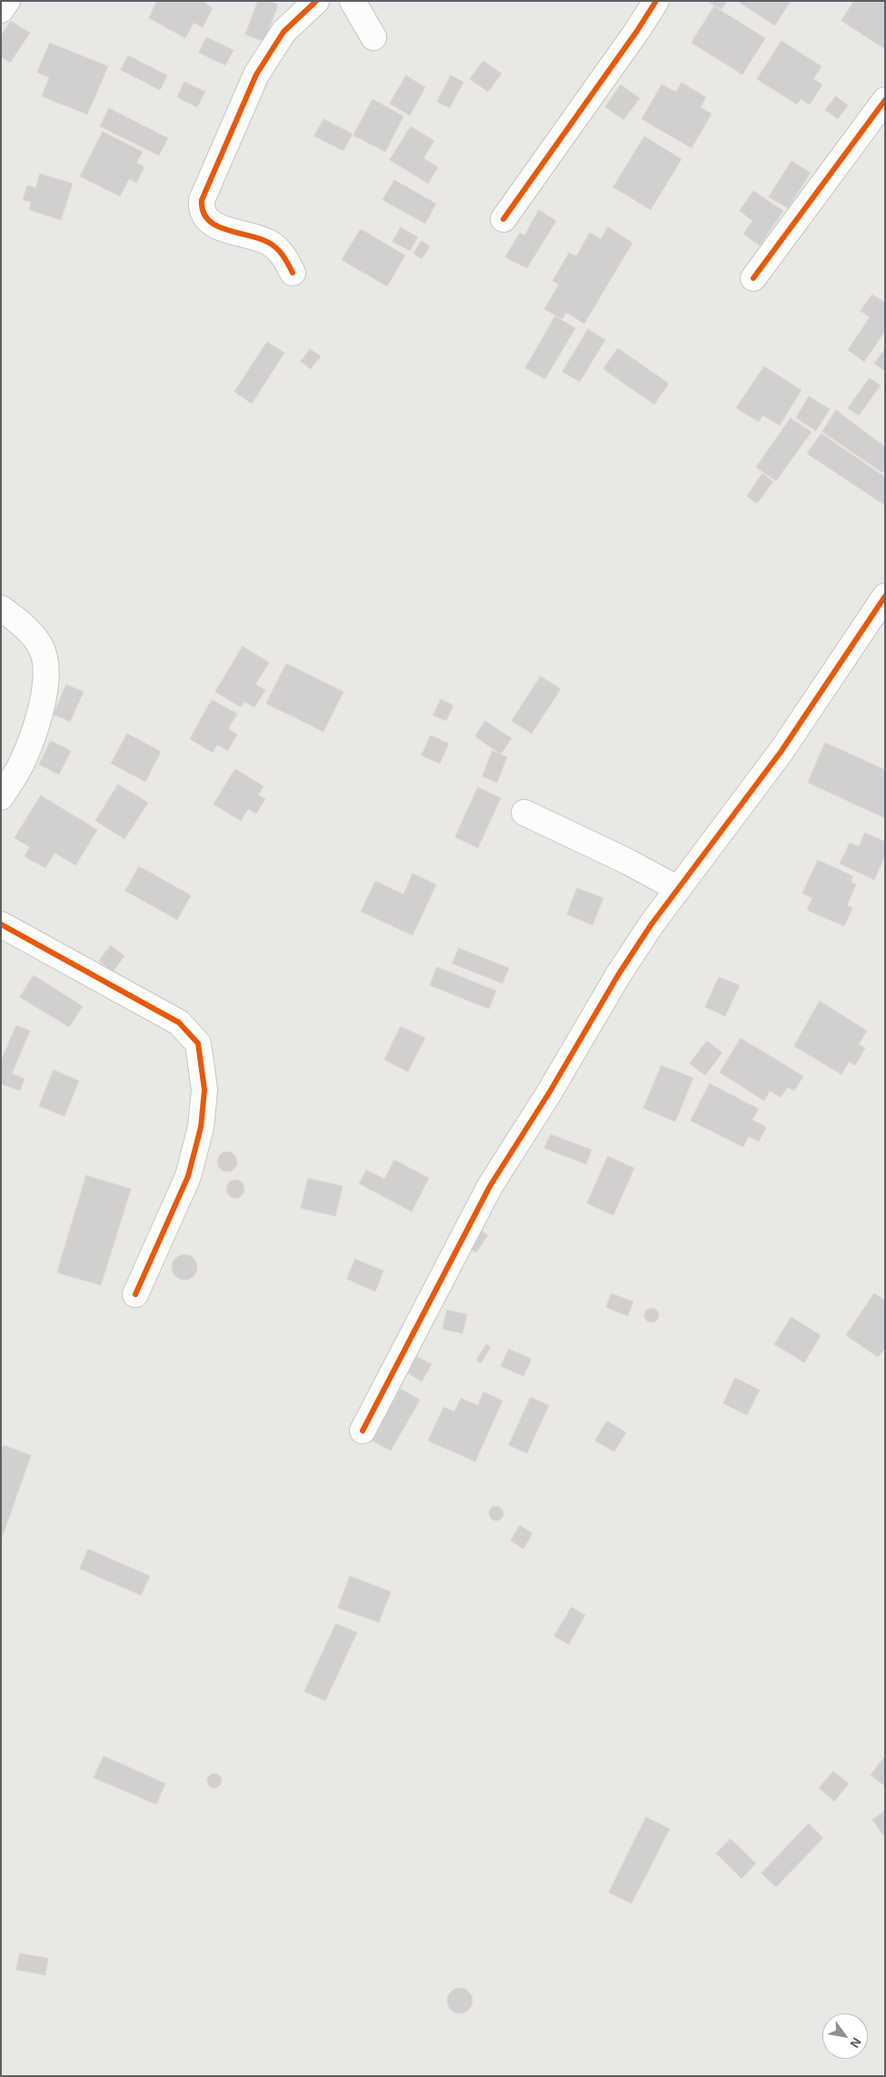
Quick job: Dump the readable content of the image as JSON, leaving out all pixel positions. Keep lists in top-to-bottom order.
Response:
{
  "north": "bottom right"
}
